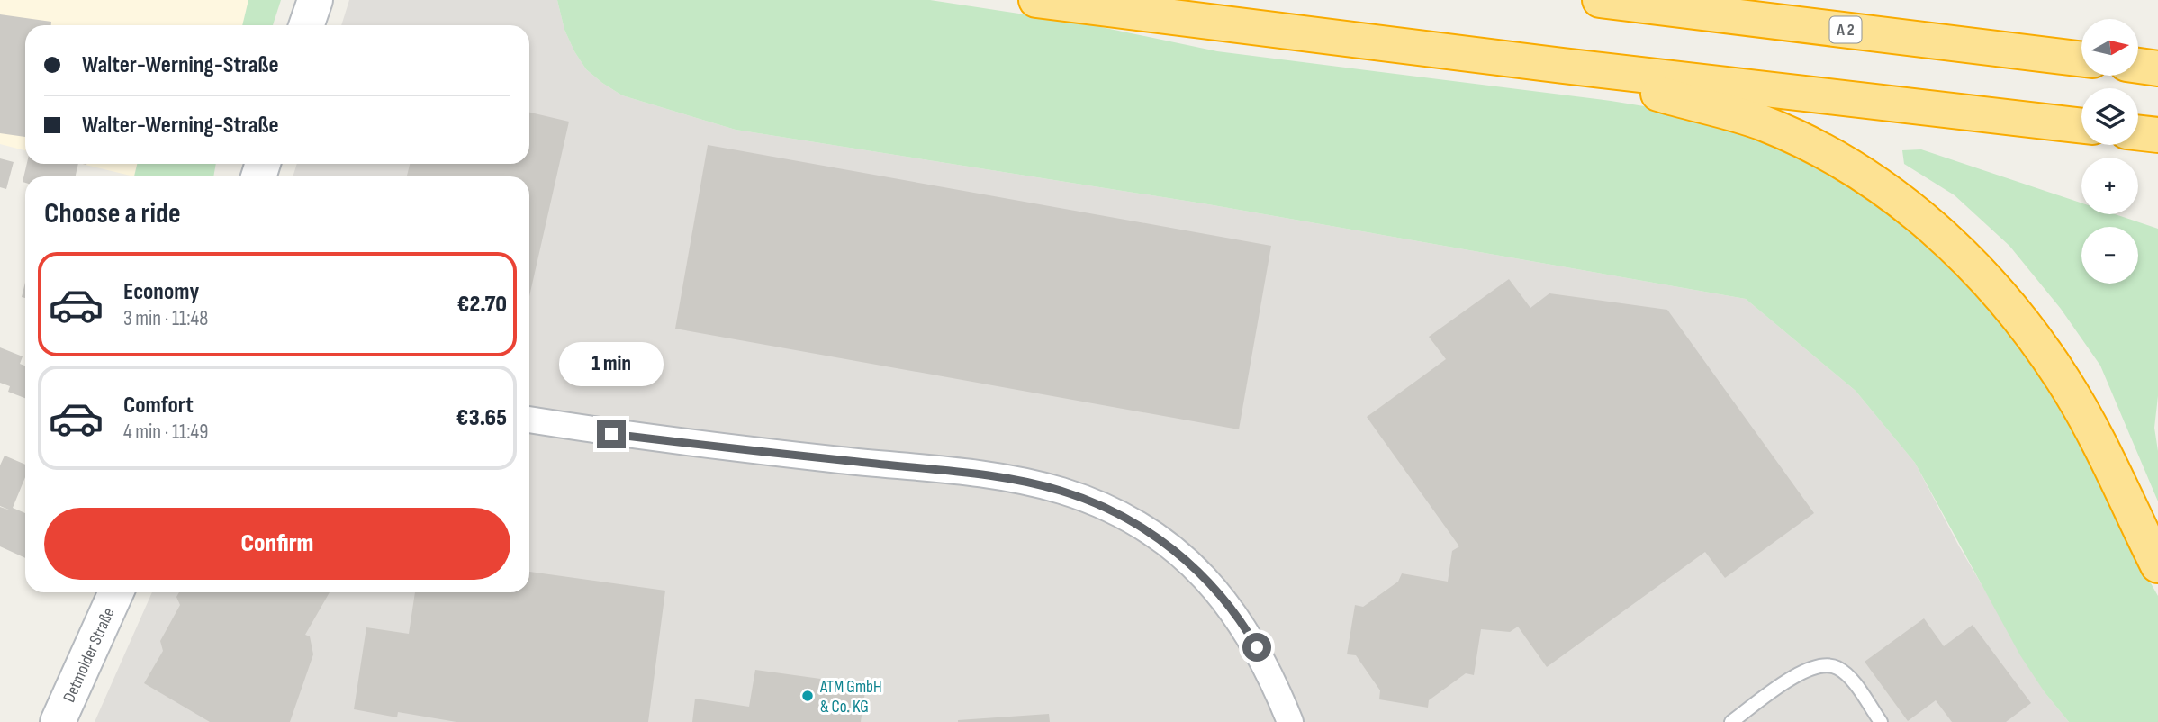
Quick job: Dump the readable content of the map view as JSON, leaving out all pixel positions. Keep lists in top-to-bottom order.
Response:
{
  "streets": {
    "highway": ["A 2"],
    "street": ["Detmolder Straße"]
  },
  "places": ["ATM GmbH & Co. KG"],
  "north": "right",
  "page": {
    "map_buttons": ["+", "−"],
    "banner": ["Walter-Werning-Straße", "Walter-Werning-Straße"],
    "heading": "Choose a ride",
    "list": [
      {
        "name": "Economy",
        "note": "3 min · 11:48",
        "value": "€2.70"
      },
      {
        "name": "Comfort",
        "note": "4 min · 11:49",
        "value": "€3.65"
      }
    ],
    "bubble": "1 min",
    "buttons": "Confirm"
  }
}
